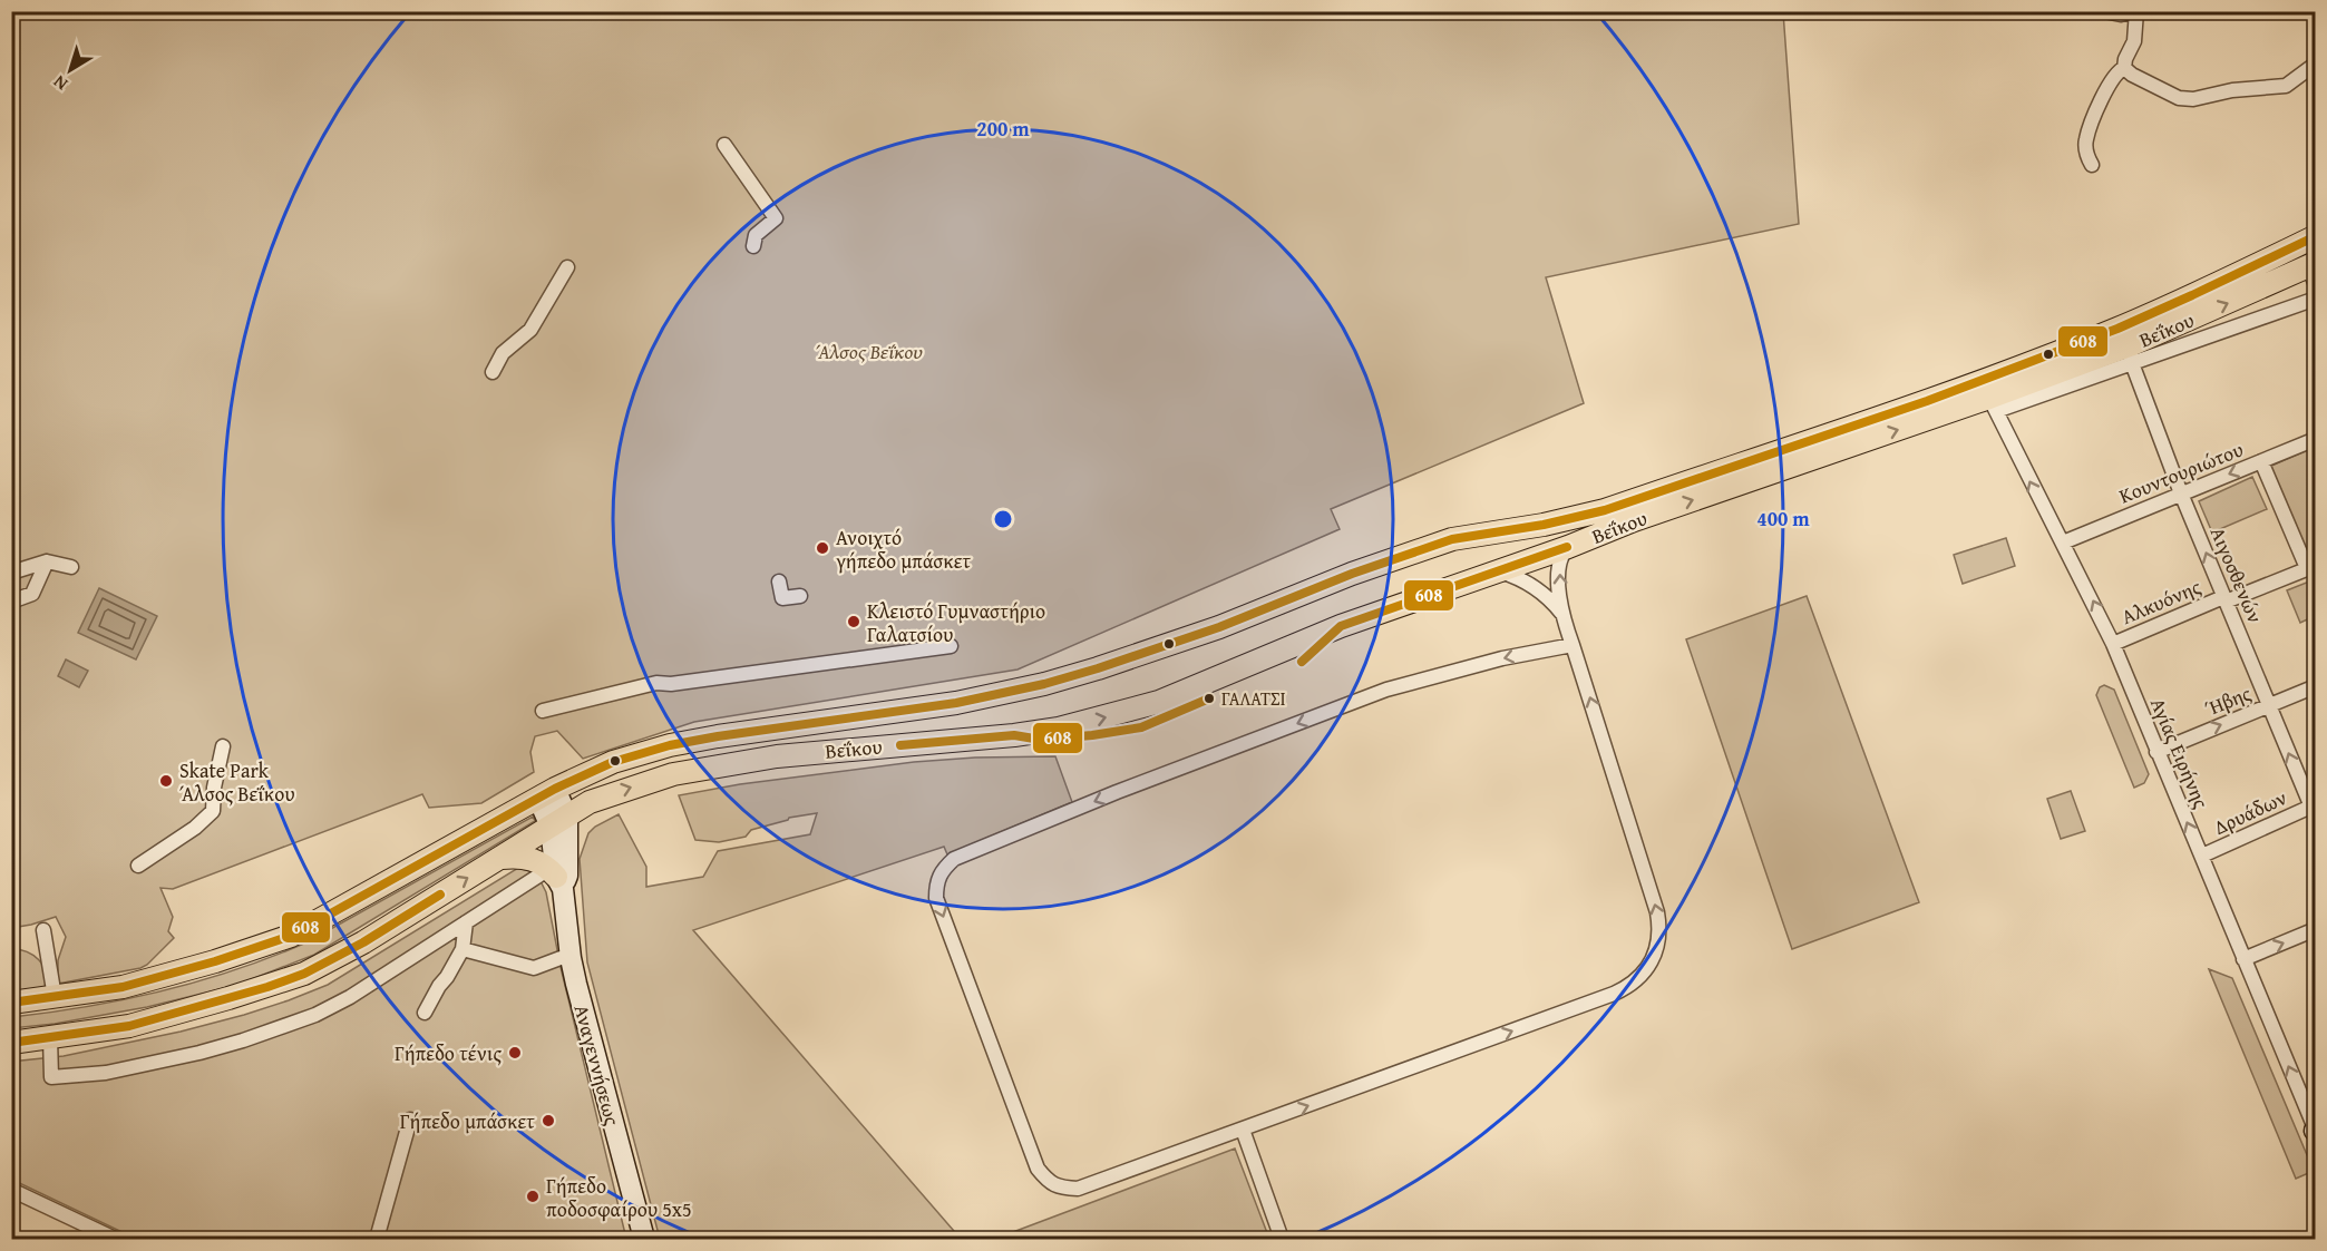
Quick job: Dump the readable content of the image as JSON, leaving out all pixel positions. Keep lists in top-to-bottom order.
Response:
{
  "streets": {
    "main road": ["Βεΐκου"],
    "street": [
      "Κουντουριώτου",
      "Αιγοσθενών",
      "Αλκυόνης",
      "Ήβης",
      "Αγίας Ειρήνης",
      "Δρυάδων",
      "Αναγεννήσεως"
    ]
  },
  "crossings": [
    ["Βεΐκου", "Αιγοσθενών"],
    ["Βεΐκου", "Αγίας Ειρήνης"],
    ["Βεΐκου", "Αναγεννήσεως"],
    ["Κουντουριώτου", "Αιγοσθενών"],
    ["Κουντουριώτου", "Αγίας Ειρήνης"],
    ["Αιγοσθενών", "Αλκυόνης"],
    ["Αιγοσθενών", "Ήβης"],
    ["Αιγοσθενών", "Δρυάδων"],
    ["Αλκυόνης", "Αγίας Ειρήνης"],
    ["Ήβης", "Αγίας Ειρήνης"],
    ["Αγίας Ειρήνης", "Δρυάδων"]
  ],
  "one_way": ["Ήβης", "Αγίας Ειρήνης"],
  "parks": ["Άλσος Βεΐκου"],
  "places": [
    "Ανοιχτό γήπεδο μπάσκετ",
    "Κλειστό Γυμναστήριο Γαλατσίου",
    "ΓΑΛΑΤΣΙ",
    "Skate Park Άλσος Βεΐκου",
    "Γήπεδο τένις",
    "Γήπεδο μπάσκετ",
    "Γήπεδο ποδοσφαίρου 5x5"
  ],
  "lines": ["transit line 608"],
  "north": "bottom left",
  "rings": ["200 m", "400 m"]
}
